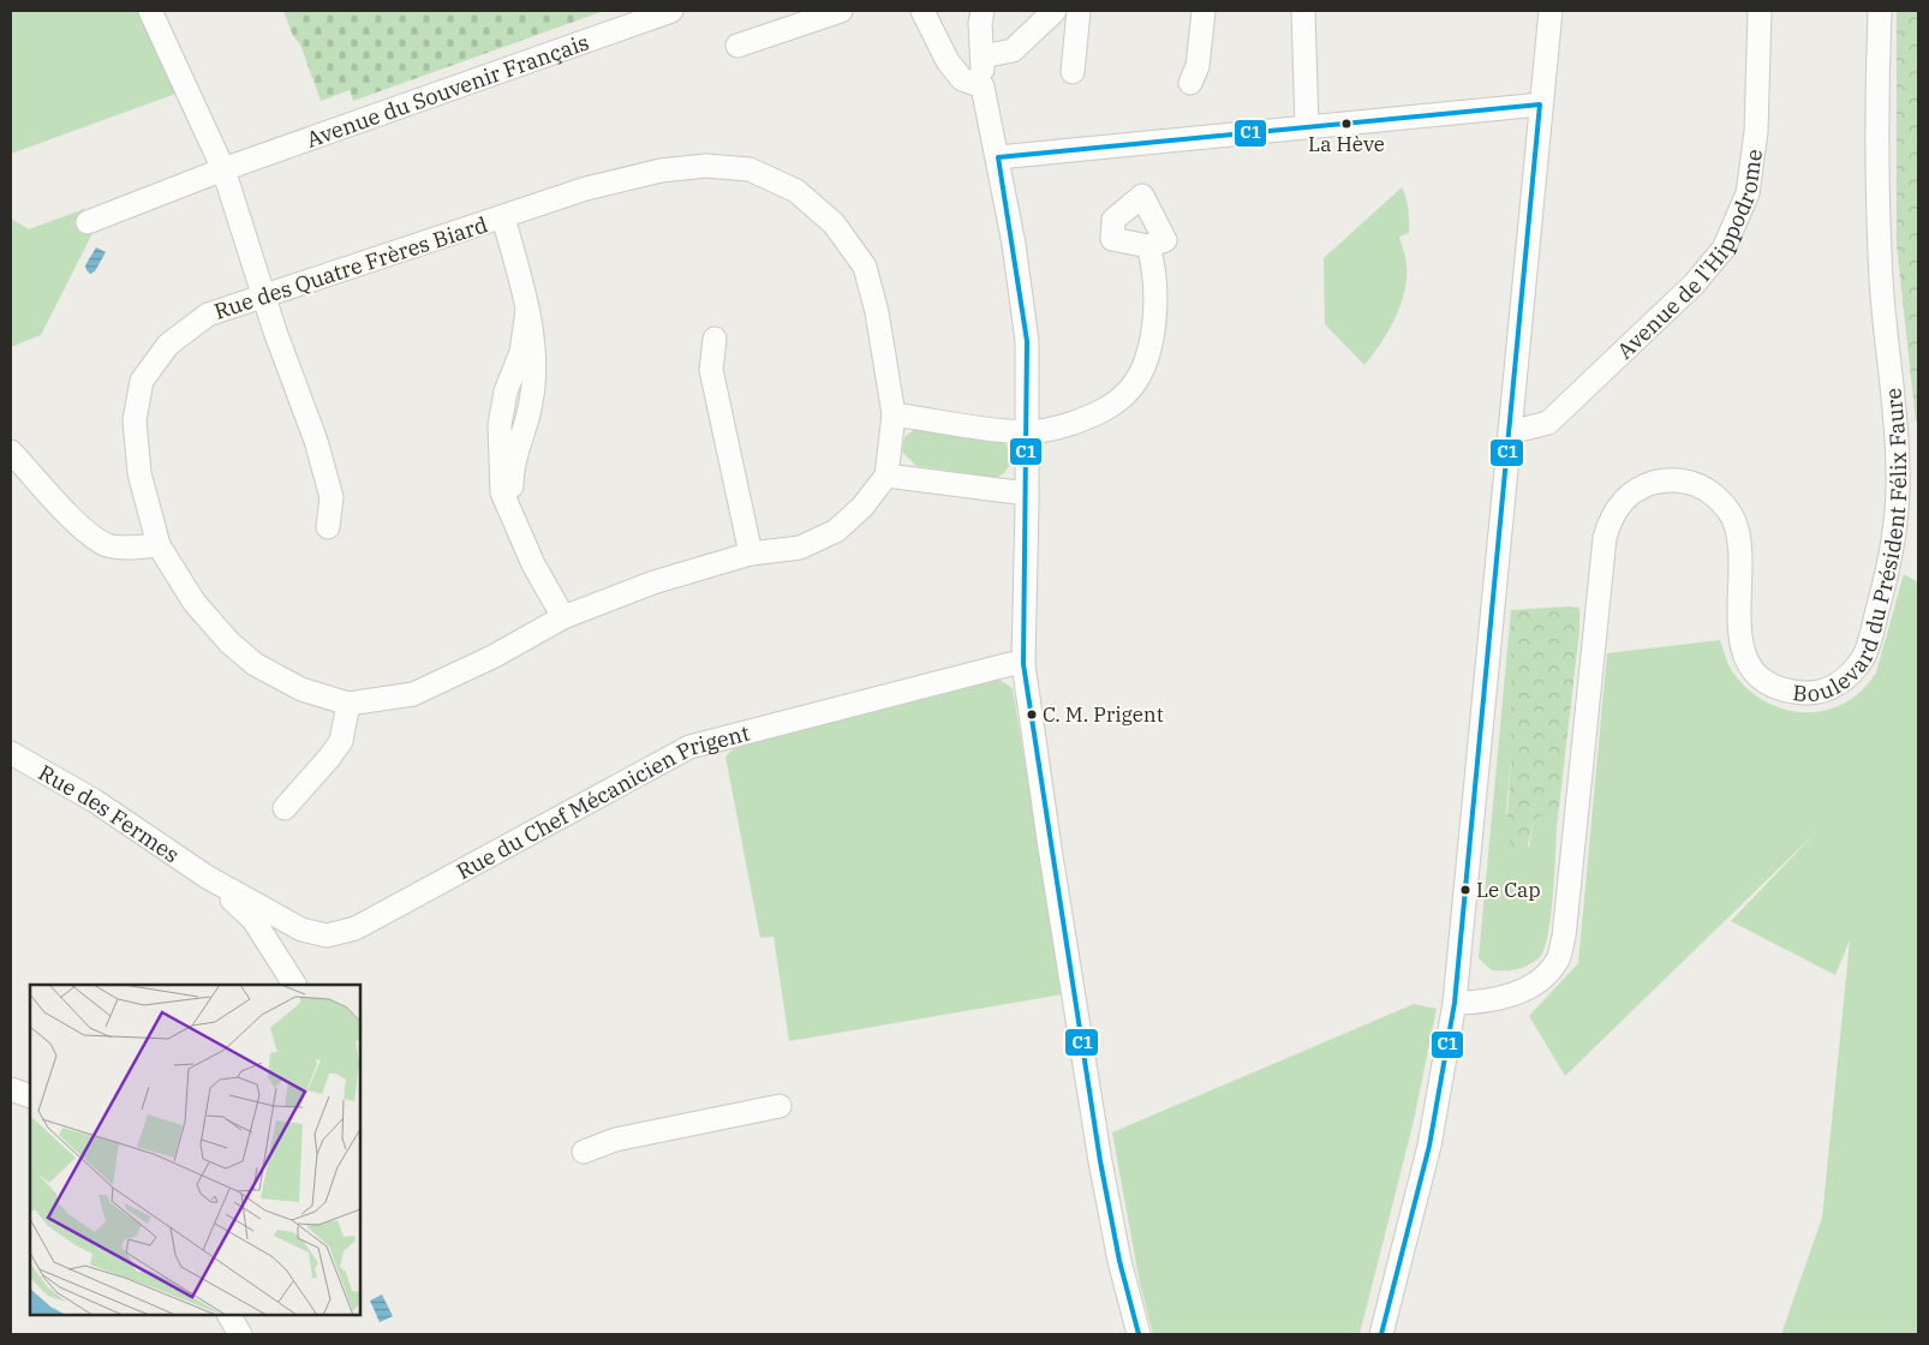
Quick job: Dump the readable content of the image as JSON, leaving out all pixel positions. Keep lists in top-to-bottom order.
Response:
{
  "streets": {
    "street": [
      "Avenue du Souvenir Français",
      "Avenue de l'Hippodrome",
      "Rue des Quatre Frères Biard",
      "Boulevard du Président Félix Faure",
      "Rue du Chef Mécanicien Prigent",
      "Rue des Fermes"
    ]
  },
  "crossings": [
    ["Rue du Chef Mécanicien Prigent", "Rue des Fermes"]
  ],
  "places": ["La Hève", "C. M. Prigent", "Le Cap"],
  "lines": ["transit line C1"]
}
